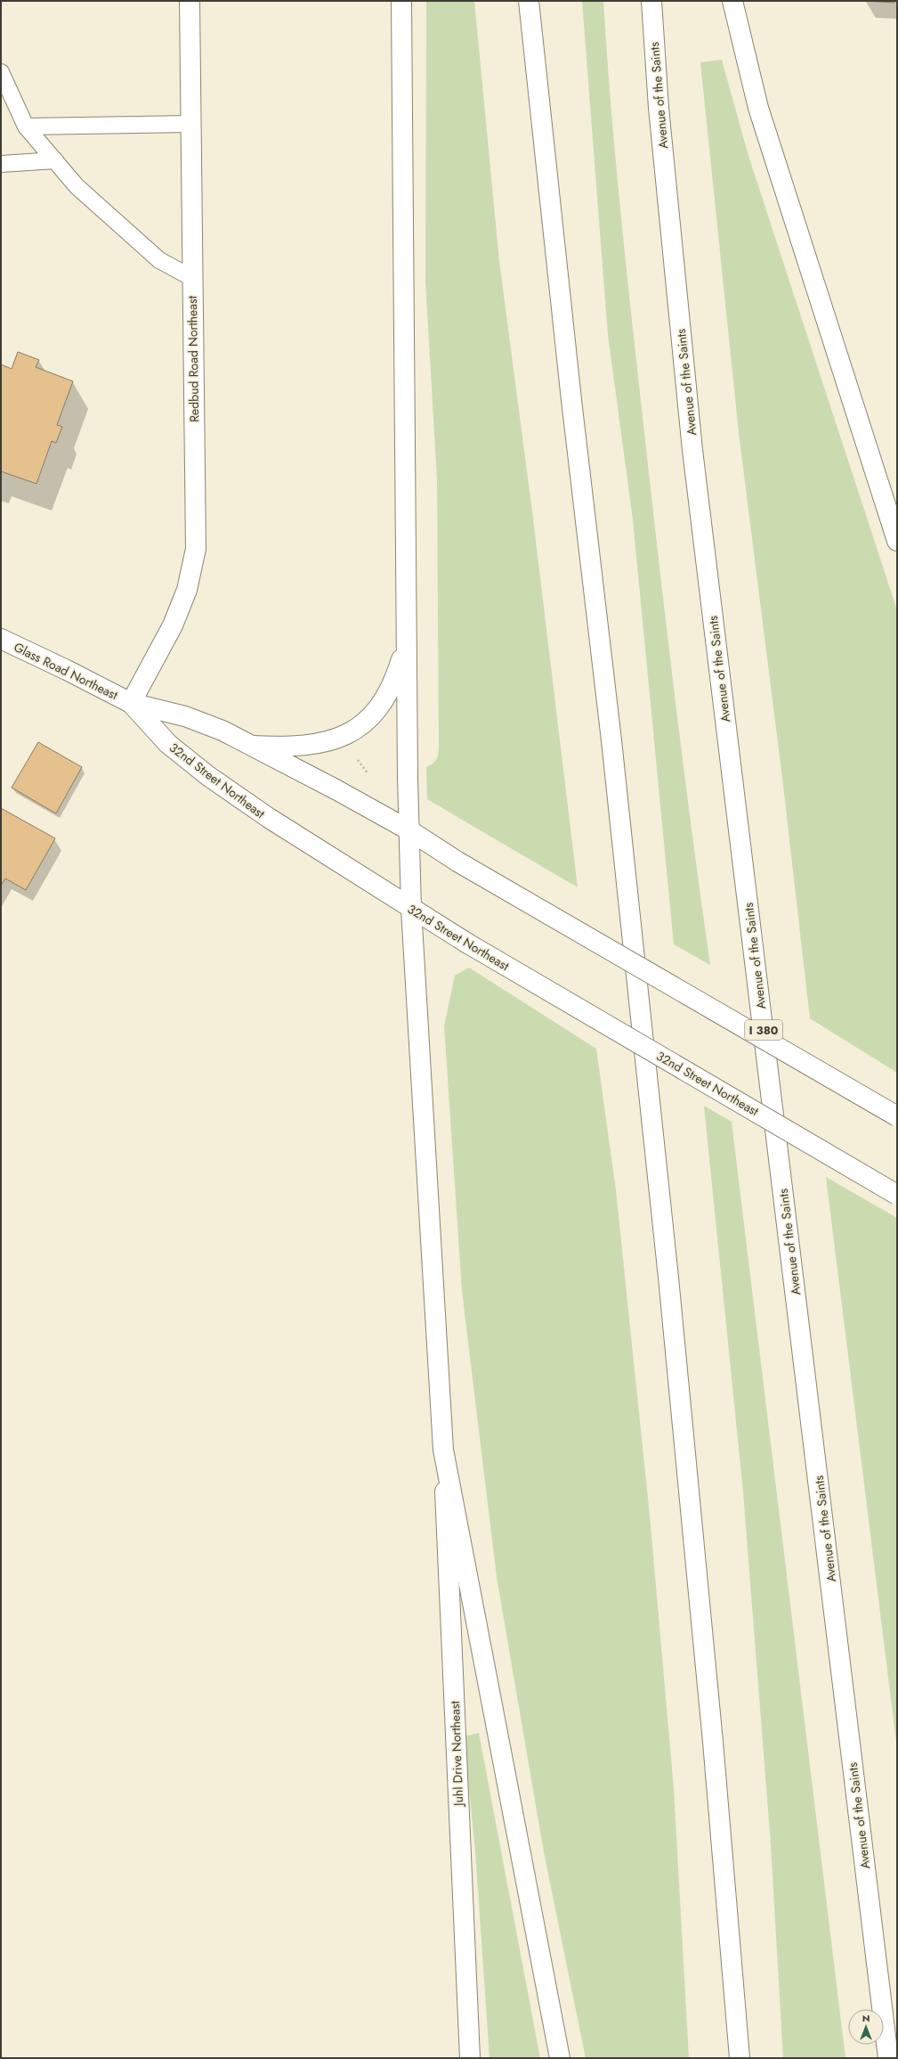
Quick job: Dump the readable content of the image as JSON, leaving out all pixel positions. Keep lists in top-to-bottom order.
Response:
{
  "streets": {
    "main road": [
      "Avenue of the Saints",
      "Redbud Road Northeast",
      "Glass Road Northeast",
      "32nd Street Northeast",
      "I 380",
      "Juhl Drive Northeast"
    ]
  },
  "crossings": [
    ["Redbud Road Northeast", "Glass Road Northeast"],
    ["Redbud Road Northeast", "32nd Street Northeast"],
    ["Glass Road Northeast", "32nd Street Northeast"]
  ],
  "north": "top"
}
